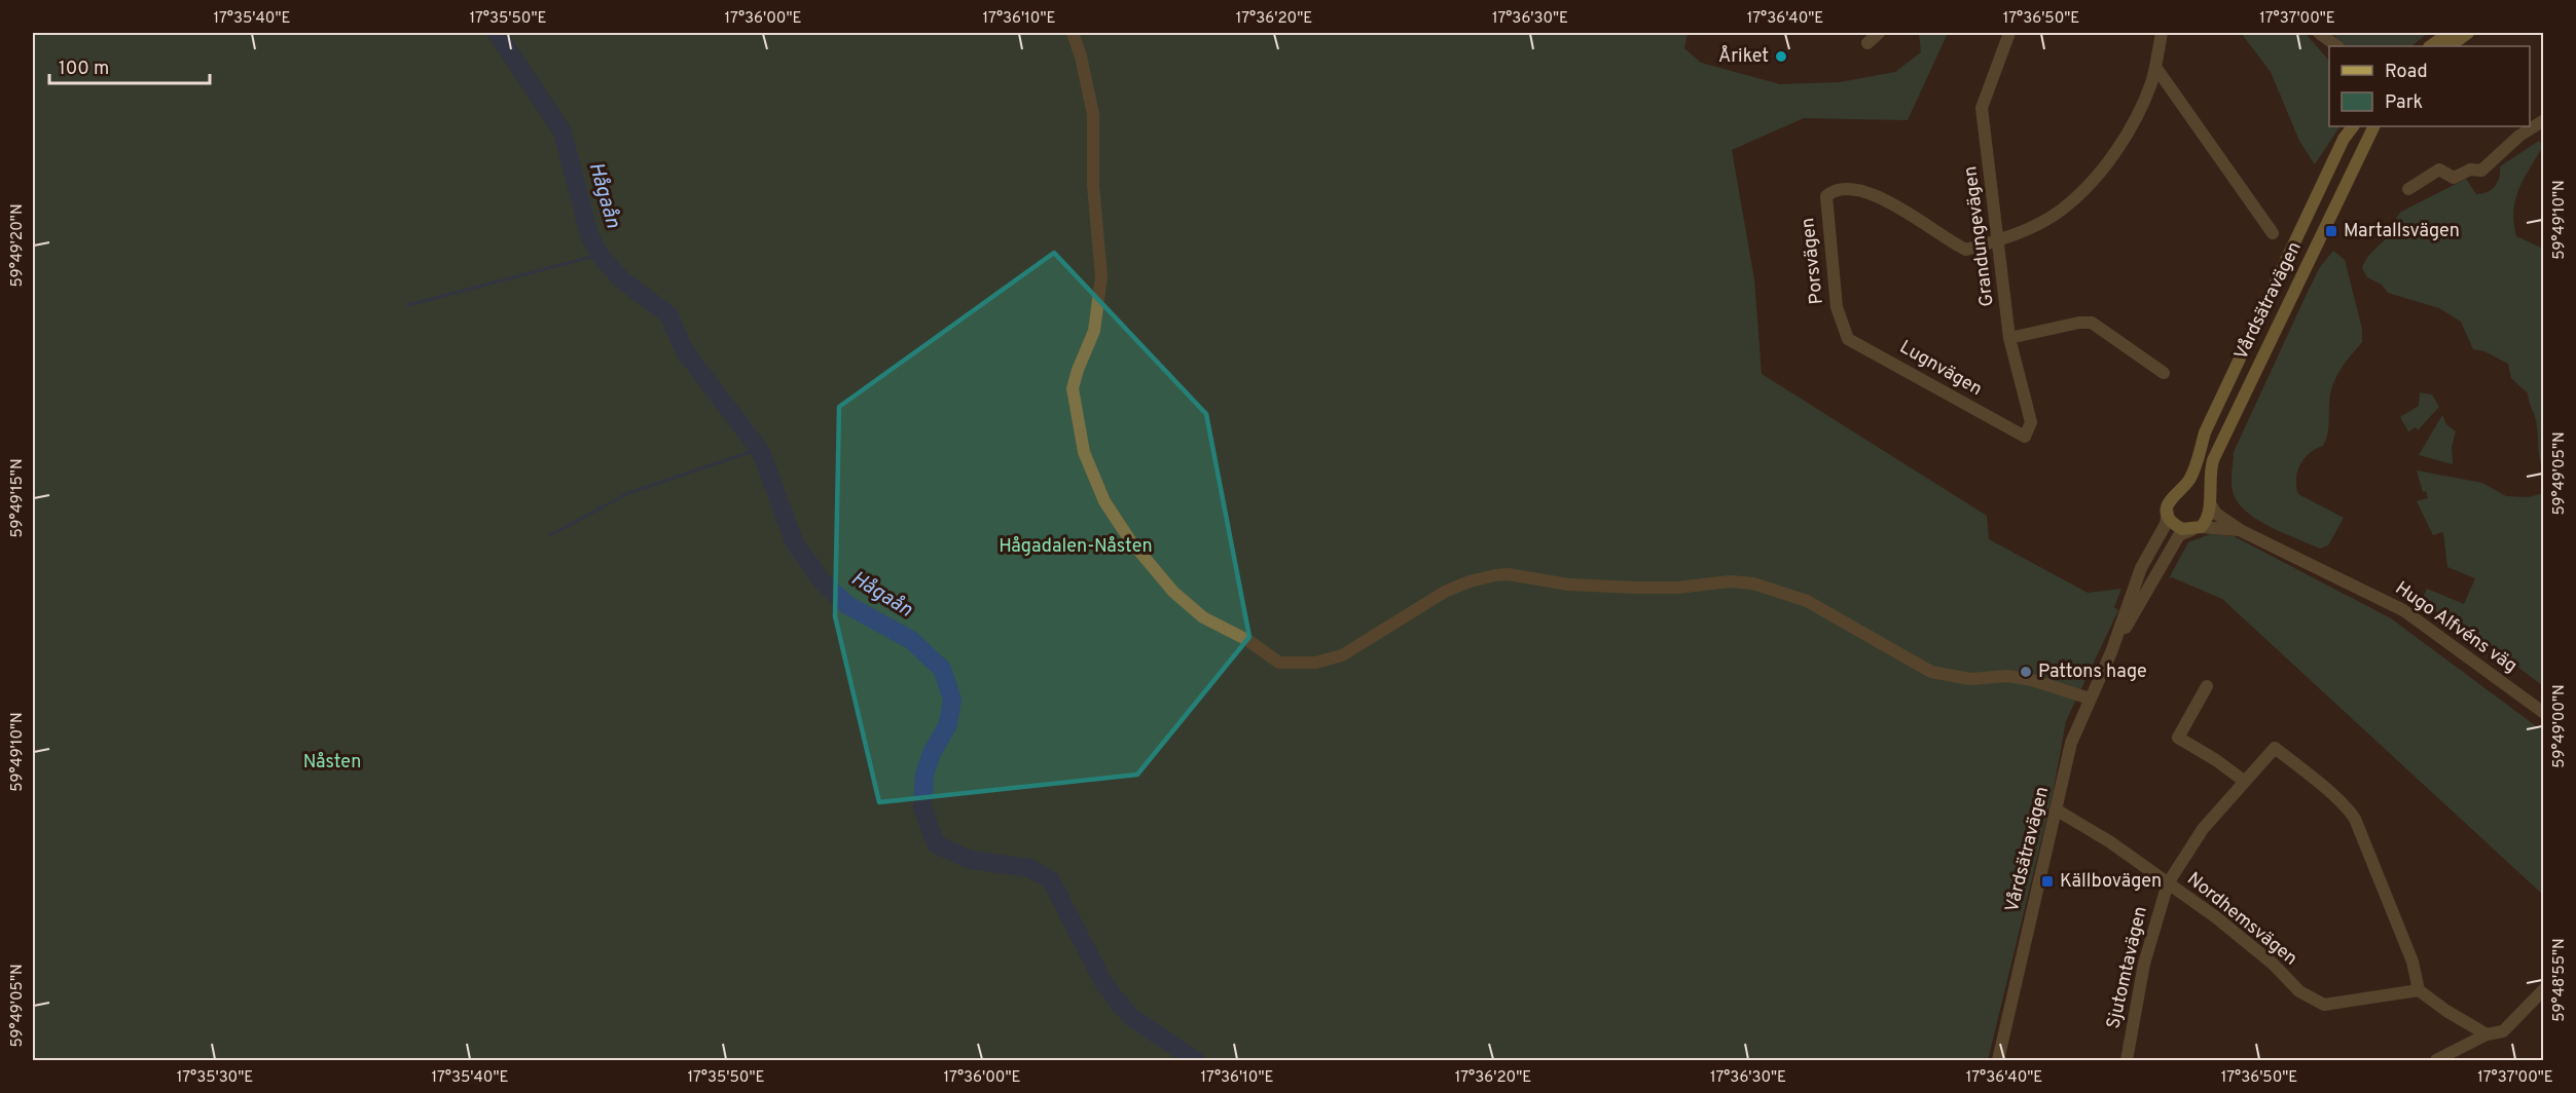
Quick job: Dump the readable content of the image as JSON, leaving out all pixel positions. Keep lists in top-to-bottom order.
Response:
{
  "streets": {
    "main road": ["Vårdsätravägen"],
    "street": [
      "Grandungevägen",
      "Porsvägen",
      "Lugnvägen",
      "Hugo Alfvéns väg",
      "Nordhemsvägen",
      "Sjutomtavägen"
    ]
  },
  "crossings": [
    ["Grandungevägen", "Porsvägen"],
    ["Grandungevägen", "Lugnvägen"],
    ["Porsvägen", "Lugnvägen"],
    ["Vårdsätravägen", "Hugo Alfvéns väg"],
    ["Vårdsätravägen", "Nordhemsvägen"],
    ["Nordhemsvägen", "Sjutomtavägen"]
  ],
  "water": ["Hågaån"],
  "parks": ["Hågadalen-Nåsten", "Nåsten"],
  "places": {
    "other": ["Åriket", "Pattons hage"],
    "transit": ["Martallsvägen", "Källbovägen"]
  },
  "legend": ["Road", "Park"],
  "scale_bar": "100 m",
  "coordinates": [
    "17°35'40\"E",
    "17°35'50\"E",
    "17°36'00\"E",
    "17°36'10\"E",
    "17°36'20\"E",
    "17°36'30\"E",
    "17°36'40\"E",
    "17°36'50\"E",
    "17°37'00\"E",
    "59°49'10\"N",
    "59°49'20\"N",
    "59°49'05\"N",
    "59°49'15\"N",
    "59°49'00\"N",
    "59°48'55\"N",
    "17°35'30\"E"
  ]
}
